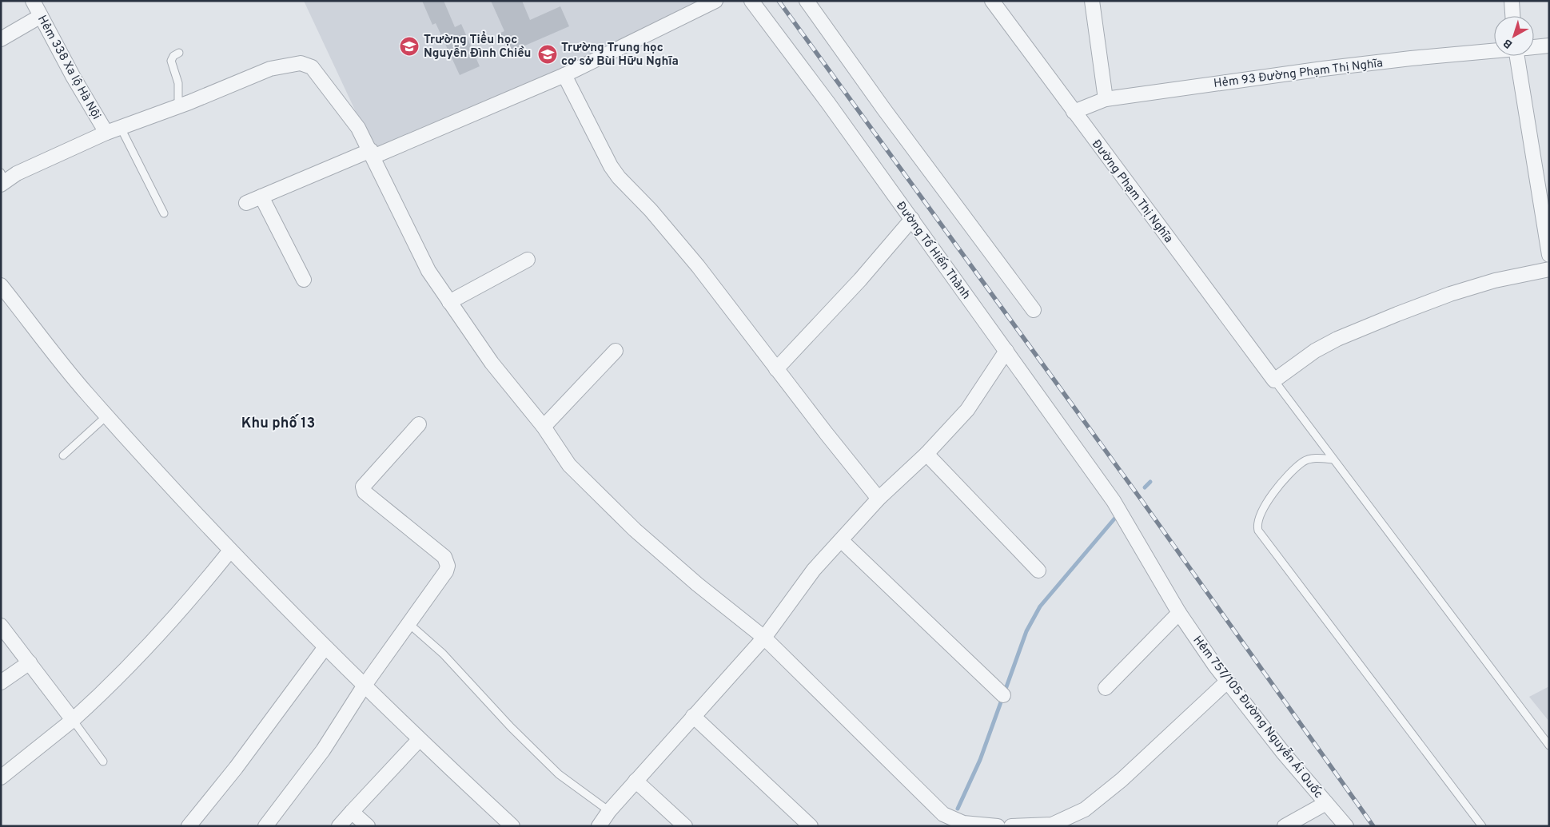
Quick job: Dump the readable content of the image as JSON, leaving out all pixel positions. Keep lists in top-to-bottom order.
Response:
{
  "streets": {
    "street": [
      "Hẻm 338 Xa lộ Hà Nội",
      "Hẻm 93 Đường Phạm Thị Nghĩa",
      "Đường Phạm Thị Nghĩa",
      "Đường Tố Hiến Thành",
      "Hẻm 757/105 Đường Nguyễn Ái Quốc"
    ]
  },
  "crossings": [
    ["Hẻm 93 Đường Phạm Thị Nghĩa", "Đường Phạm Thị Nghĩa"],
    ["Đường Tố Hiến Thành", "Hẻm 757/105 Đường Nguyễn Ái Quốc"]
  ],
  "districts": ["Khu phố 13"],
  "places": {
    "school or university": ["Trường Tiểu học Nguyễn Đình Chiều", "Trường Trung học cơ sở Bùi Hữu Nghĩa"]
  },
  "north": "bottom left"
}
